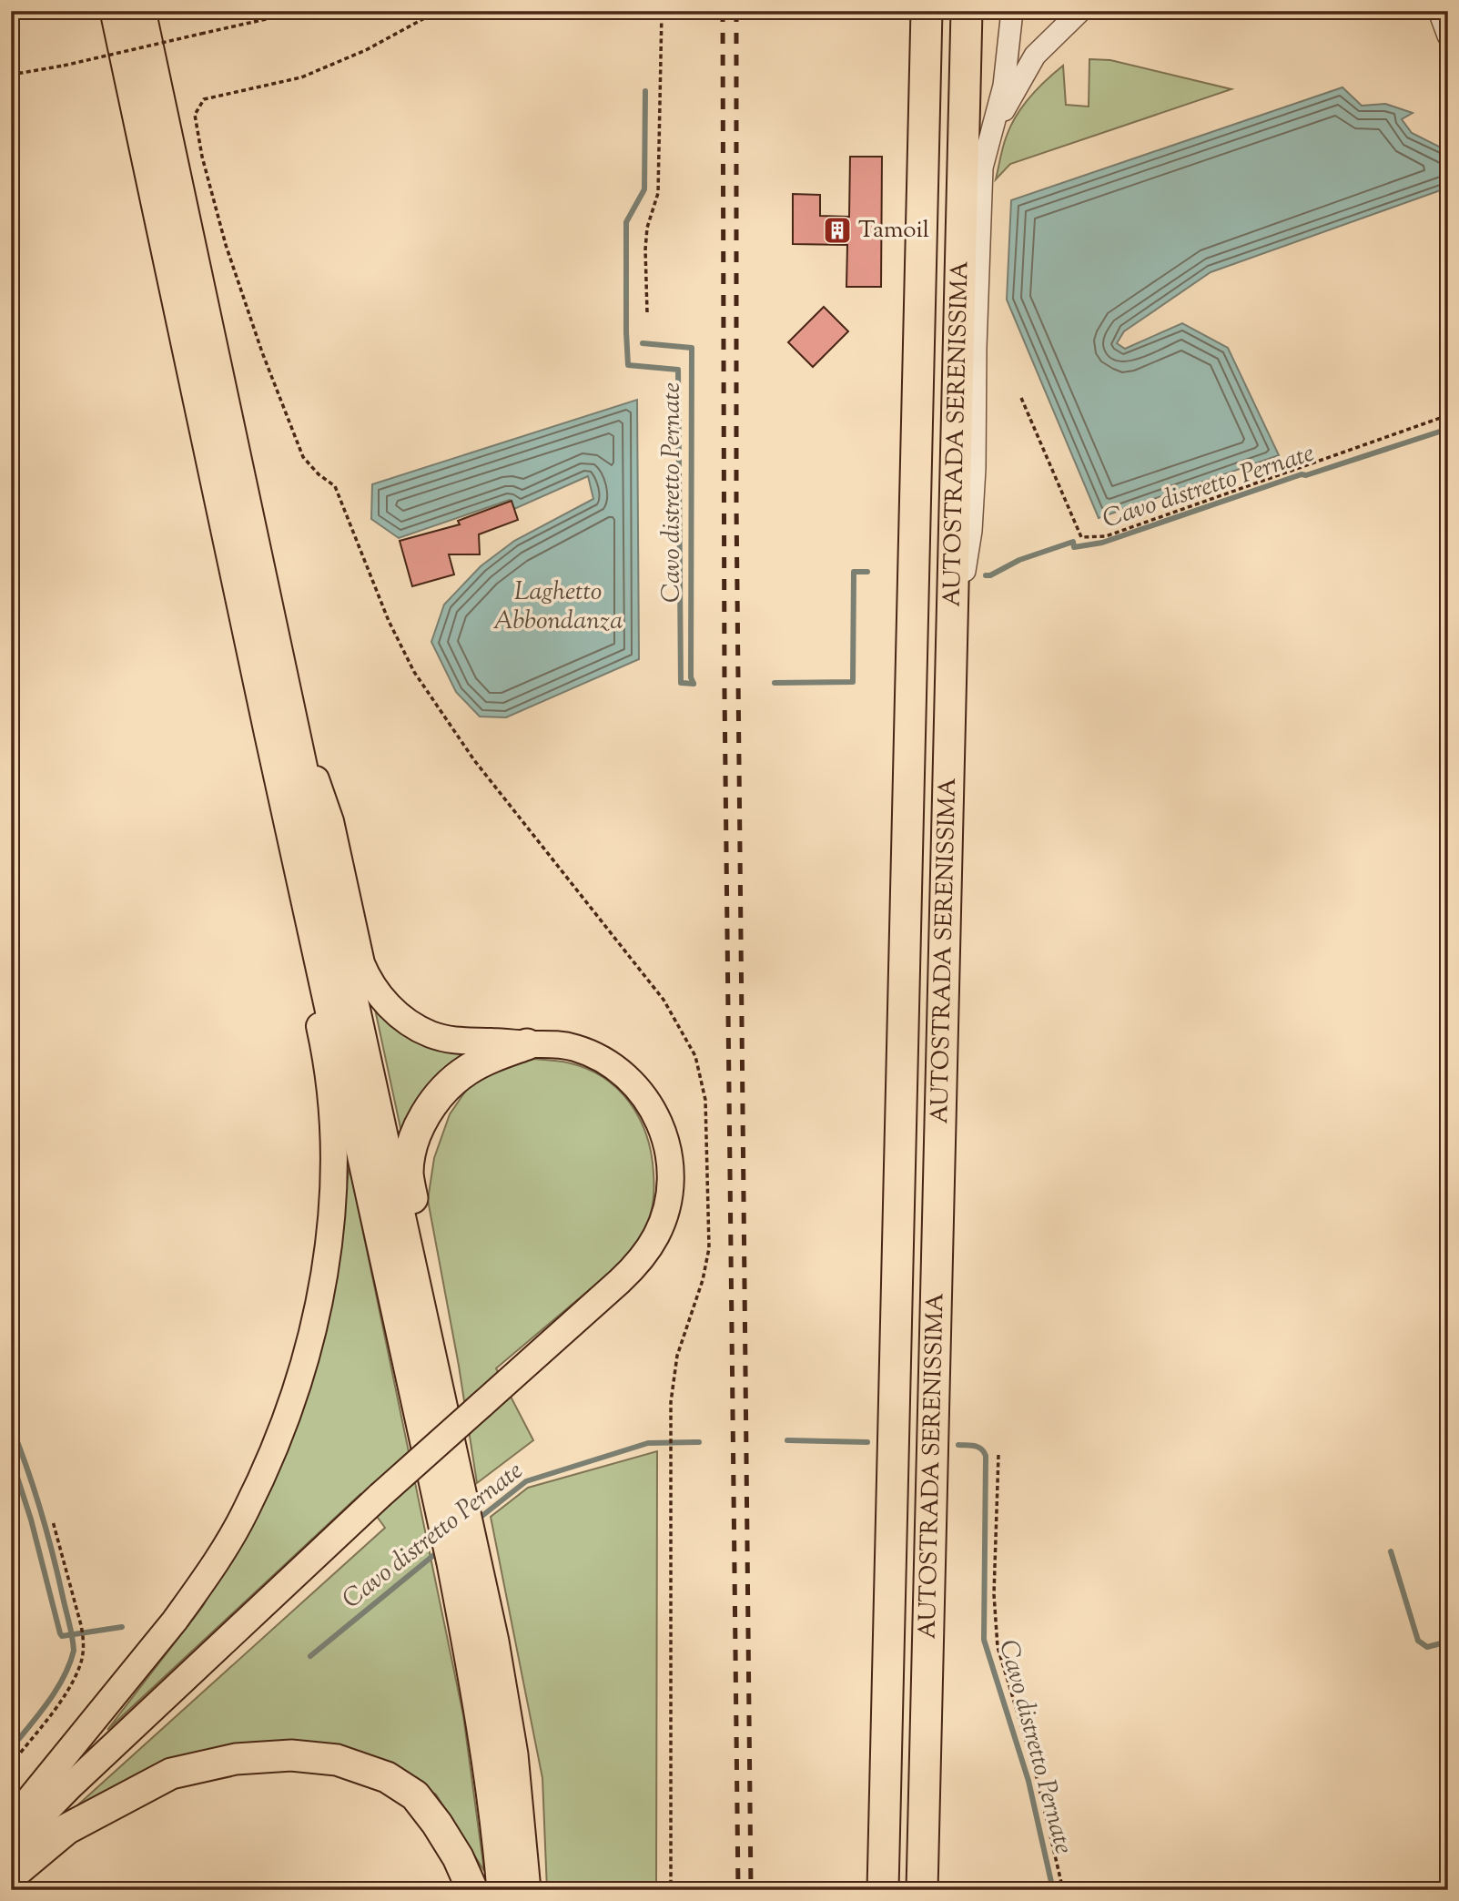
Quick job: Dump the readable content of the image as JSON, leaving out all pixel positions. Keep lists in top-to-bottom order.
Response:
{
  "streets": {
    "highway": ["AUTOSTRADA SERENISSIMA"]
  },
  "water": ["Cavo distretto Pernate", "Laghetto Abbondanza"],
  "places": {
    "building": ["Tamoil"]
  }
}
